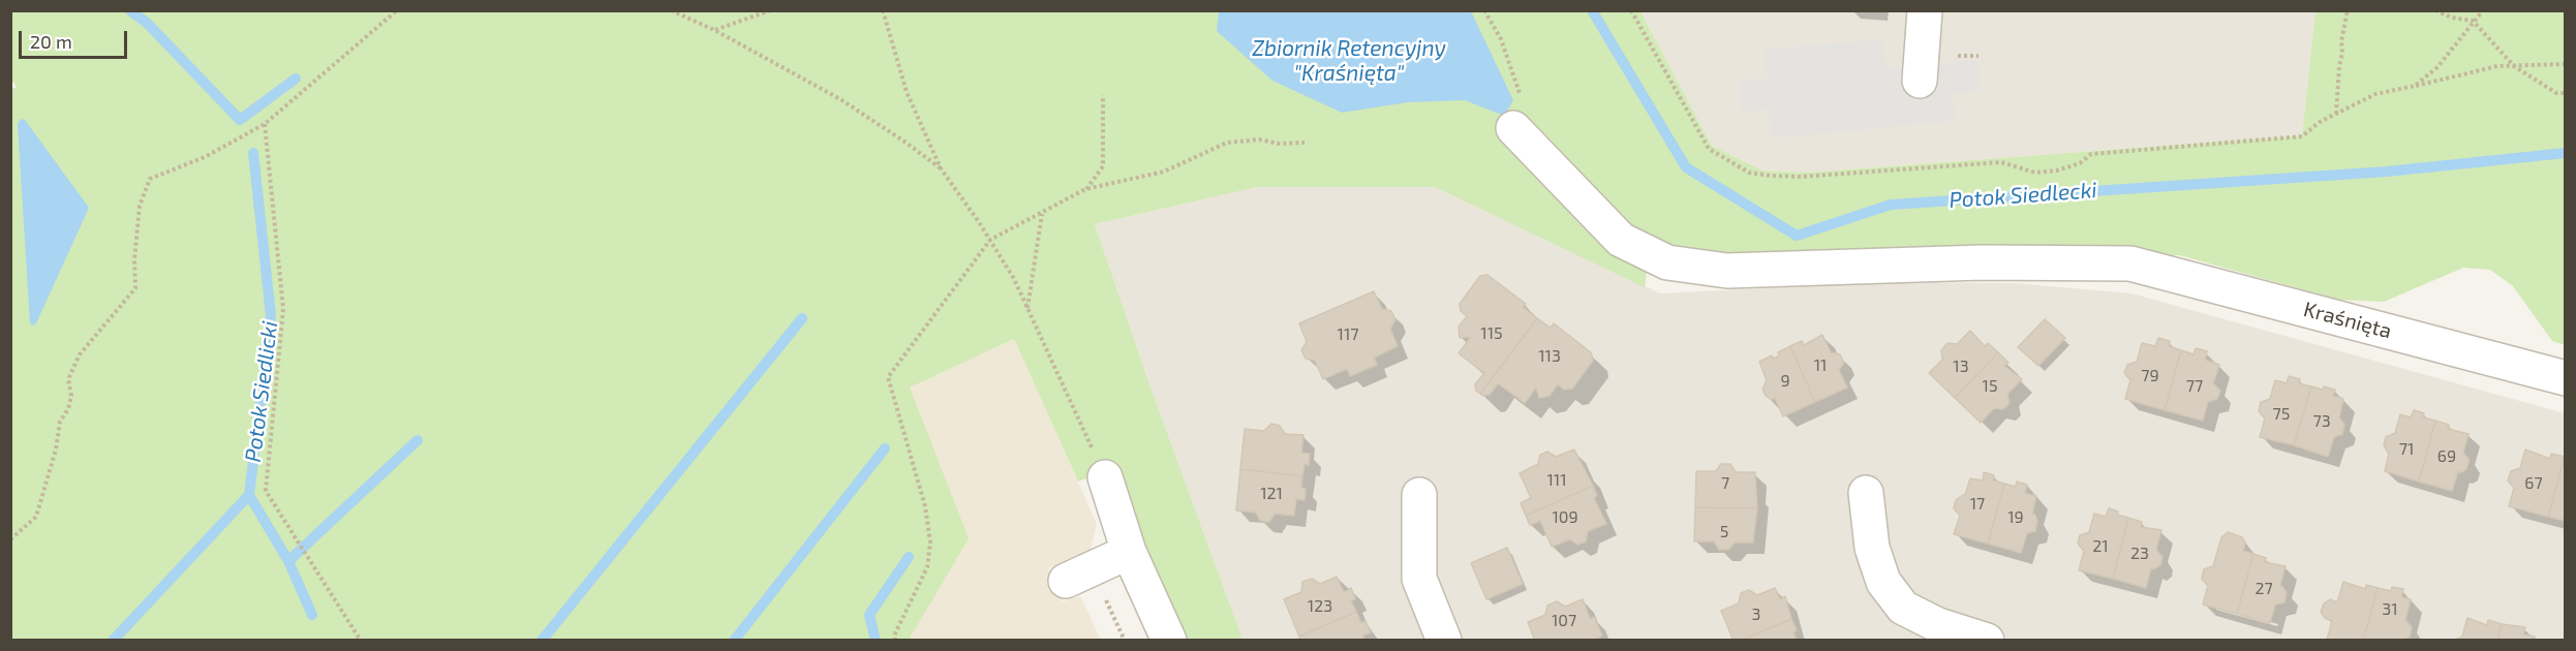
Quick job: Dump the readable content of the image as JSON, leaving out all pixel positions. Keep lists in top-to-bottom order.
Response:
{
  "streets": {
    "street": ["Kraśnięta"]
  },
  "water": ["Zbiornik Retencyjny \"Kraśnięta\"", "Potok Siedlecki", "Potok Siedlicki"],
  "house_numbers": [
    "115",
    "117",
    "113",
    "11",
    "13",
    "79",
    "9",
    "15",
    "77",
    "75",
    "73",
    "71",
    "69",
    "111",
    "7",
    "67",
    "121",
    "17",
    "109",
    "19",
    "5",
    "21",
    "23",
    "27",
    "123",
    "31",
    "3",
    "107"
  ],
  "scale_bar": "20 m"
}
